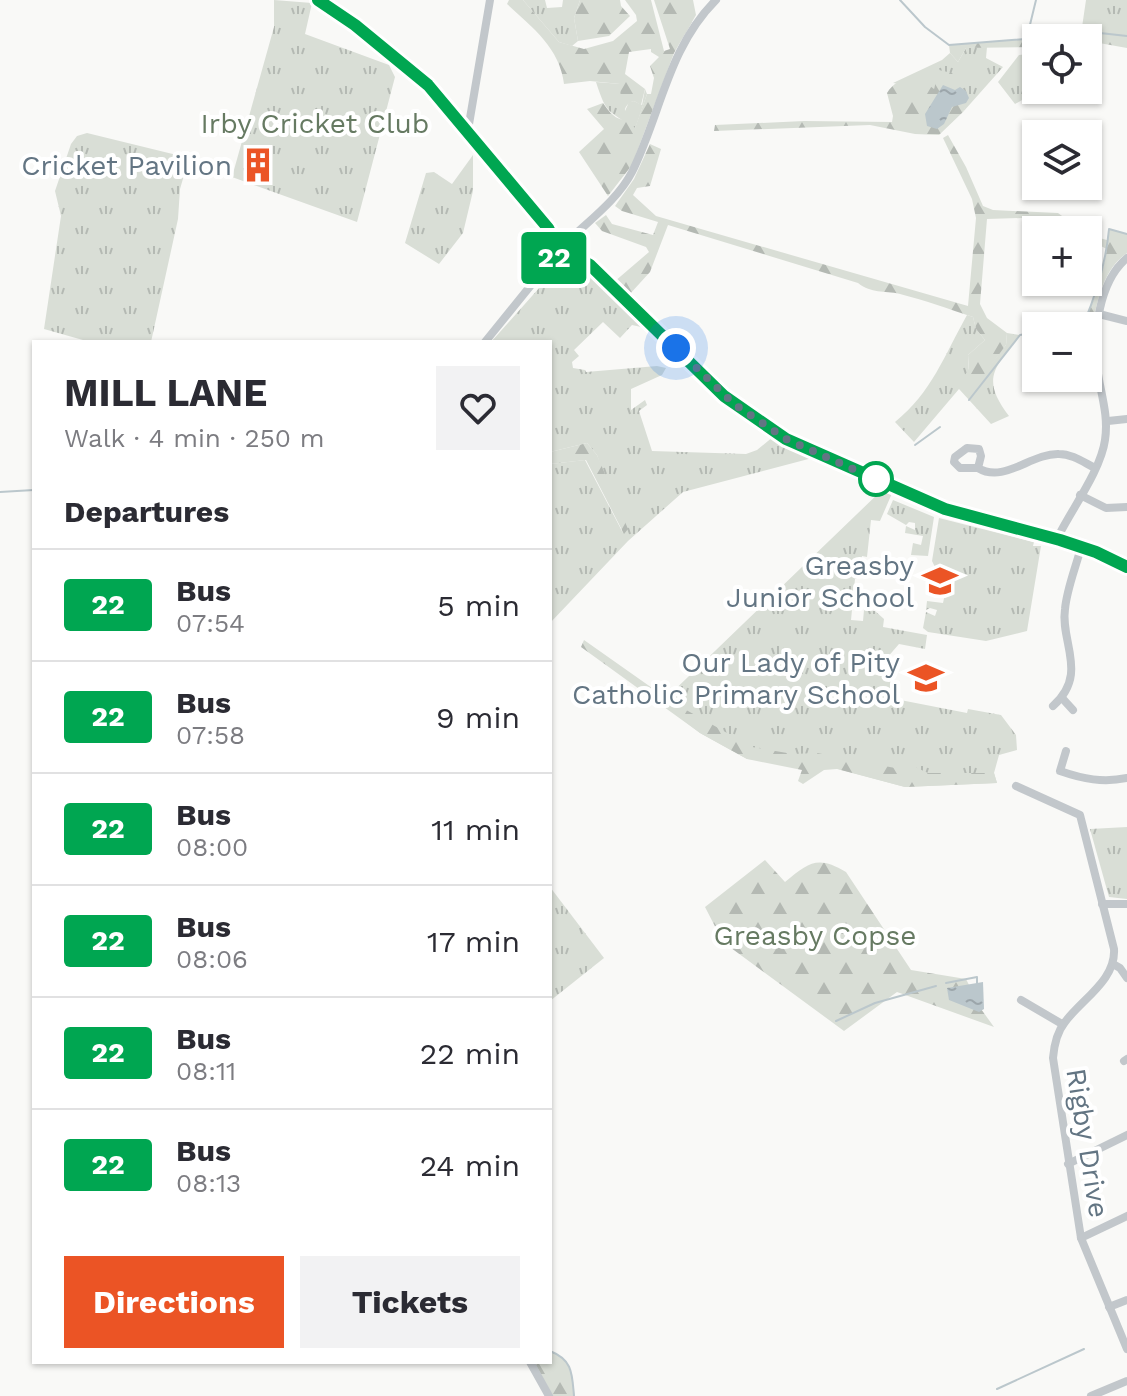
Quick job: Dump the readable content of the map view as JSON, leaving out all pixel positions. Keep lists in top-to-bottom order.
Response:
{
  "streets": {
    "street": ["Rigby Drive"]
  },
  "parks": ["Irby Cricket Club", "Greasby Copse"],
  "places": {
    "building": ["Cricket Pavilion"],
    "school or university": ["Greasby Junior School", "Our Lady of Pity Catholic Primary School"]
  },
  "lines": ["bus line 22"],
  "page": {
    "on_map": "22",
    "map_buttons": ["+", "−"],
    "heading": [
      ["MILL LANE", "Walk · 4 min · 250 m"],
      "Departures"
    ],
    "list": [
      {
        "mark": "22",
        "name": "Bus",
        "note": "07:54",
        "value": "5 min"
      },
      {
        "mark": "22",
        "name": "Bus",
        "note": "07:58",
        "value": "9 min"
      },
      {
        "mark": "22",
        "name": "Bus",
        "note": "08:00",
        "value": "11 min"
      },
      {
        "mark": "22",
        "name": "Bus",
        "note": "08:06",
        "value": "17 min"
      },
      {
        "mark": "22",
        "name": "Bus",
        "note": "08:11",
        "value": "22 min"
      },
      {
        "mark": "22",
        "name": "Bus",
        "note": "08:13",
        "value": "24 min"
      }
    ],
    "buttons": ["Directions", "Tickets"]
  }
}
